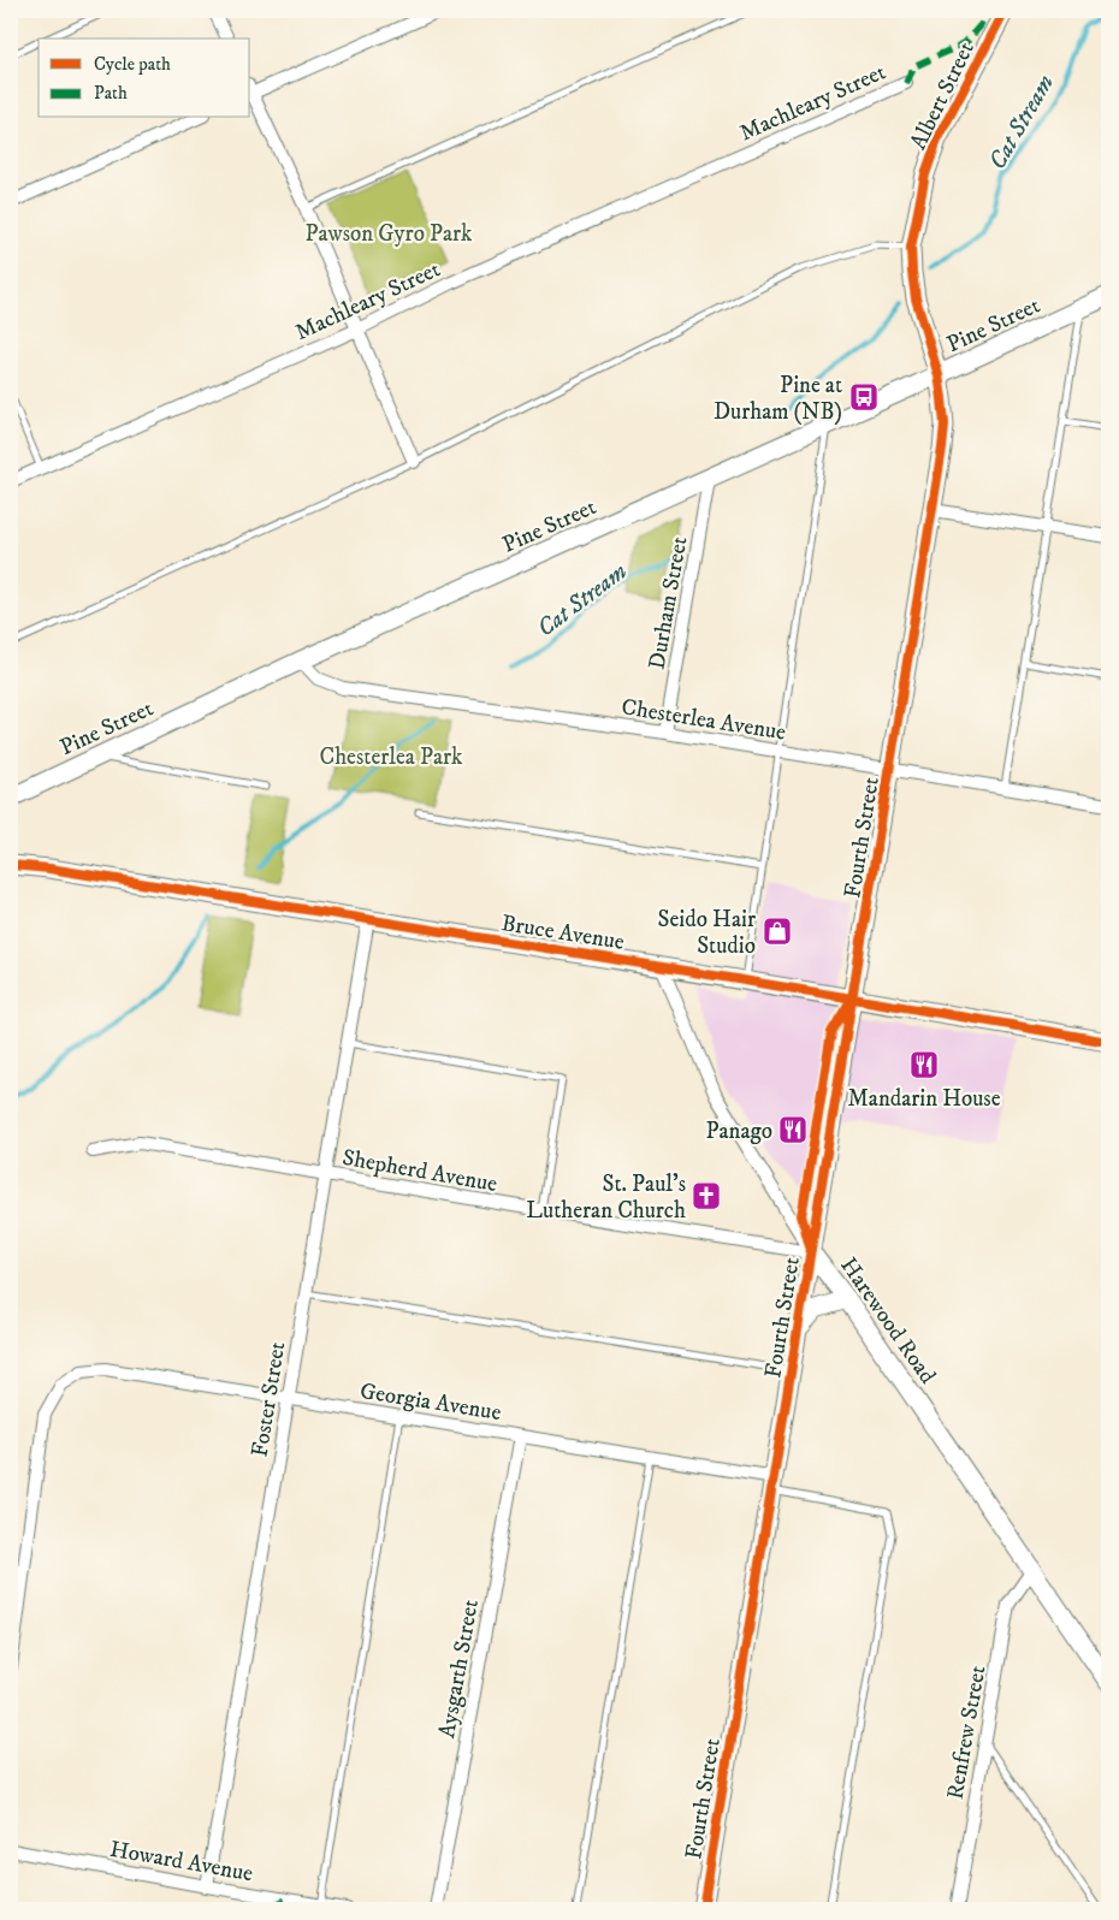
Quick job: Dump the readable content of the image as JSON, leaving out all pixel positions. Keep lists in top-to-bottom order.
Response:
{
  "streets": {
    "street": [
      "Albert Street",
      "Machleary Street",
      "Pine Street",
      "Durham Street",
      "Chesterlea Avenue",
      "Fourth Street",
      "Bruce Avenue",
      "Shepherd Avenue",
      "Harewood Road",
      "Foster Street",
      "Georgia Avenue",
      "Aysgarth Street",
      "Renfrew Street",
      "Howard Avenue"
    ]
  },
  "crossings": [
    ["Albert Street", "Pine Street"],
    ["Albert Street", "Fourth Street"],
    ["Pine Street", "Durham Street"],
    ["Pine Street", "Chesterlea Avenue"],
    ["Pine Street", "Fourth Street"],
    ["Durham Street", "Chesterlea Avenue"],
    ["Chesterlea Avenue", "Fourth Street"],
    ["Fourth Street", "Bruce Avenue"],
    ["Fourth Street", "Shepherd Avenue"],
    ["Fourth Street", "Harewood Road"],
    ["Fourth Street", "Georgia Avenue"],
    ["Bruce Avenue", "Harewood Road"],
    ["Bruce Avenue", "Foster Street"],
    ["Shepherd Avenue", "Harewood Road"],
    ["Shepherd Avenue", "Foster Street"],
    ["Harewood Road", "Renfrew Street"],
    ["Foster Street", "Georgia Avenue"],
    ["Foster Street", "Howard Avenue"],
    ["Georgia Avenue", "Aysgarth Street"]
  ],
  "water": ["Cat Stream"],
  "parks": ["Pawson Gyro Park", "Chesterlea Park"],
  "places": {
    "bus stop": ["Pine at Durham (NB)"],
    "shop": ["Seido Hair Studio"],
    "restaurant": ["Mandarin House", "Panago"],
    "church": ["St. Paul's Lutheran Church"]
  },
  "legend": ["Cycle path", "Path"]
}
